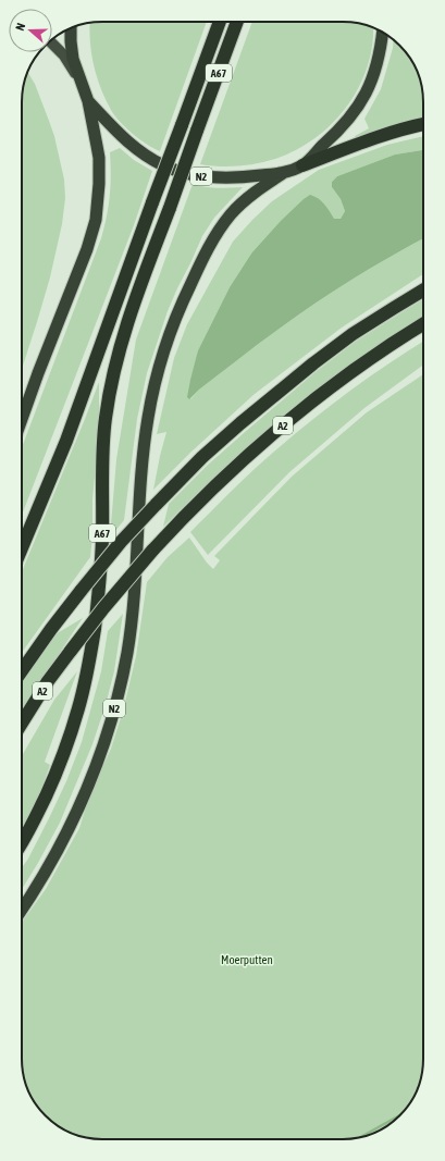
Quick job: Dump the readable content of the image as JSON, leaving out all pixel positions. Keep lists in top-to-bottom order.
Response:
{
  "streets": {
    "highway": ["A67", "N2", "A2"]
  },
  "parks": ["Moerputten"],
  "north": "left"
}
